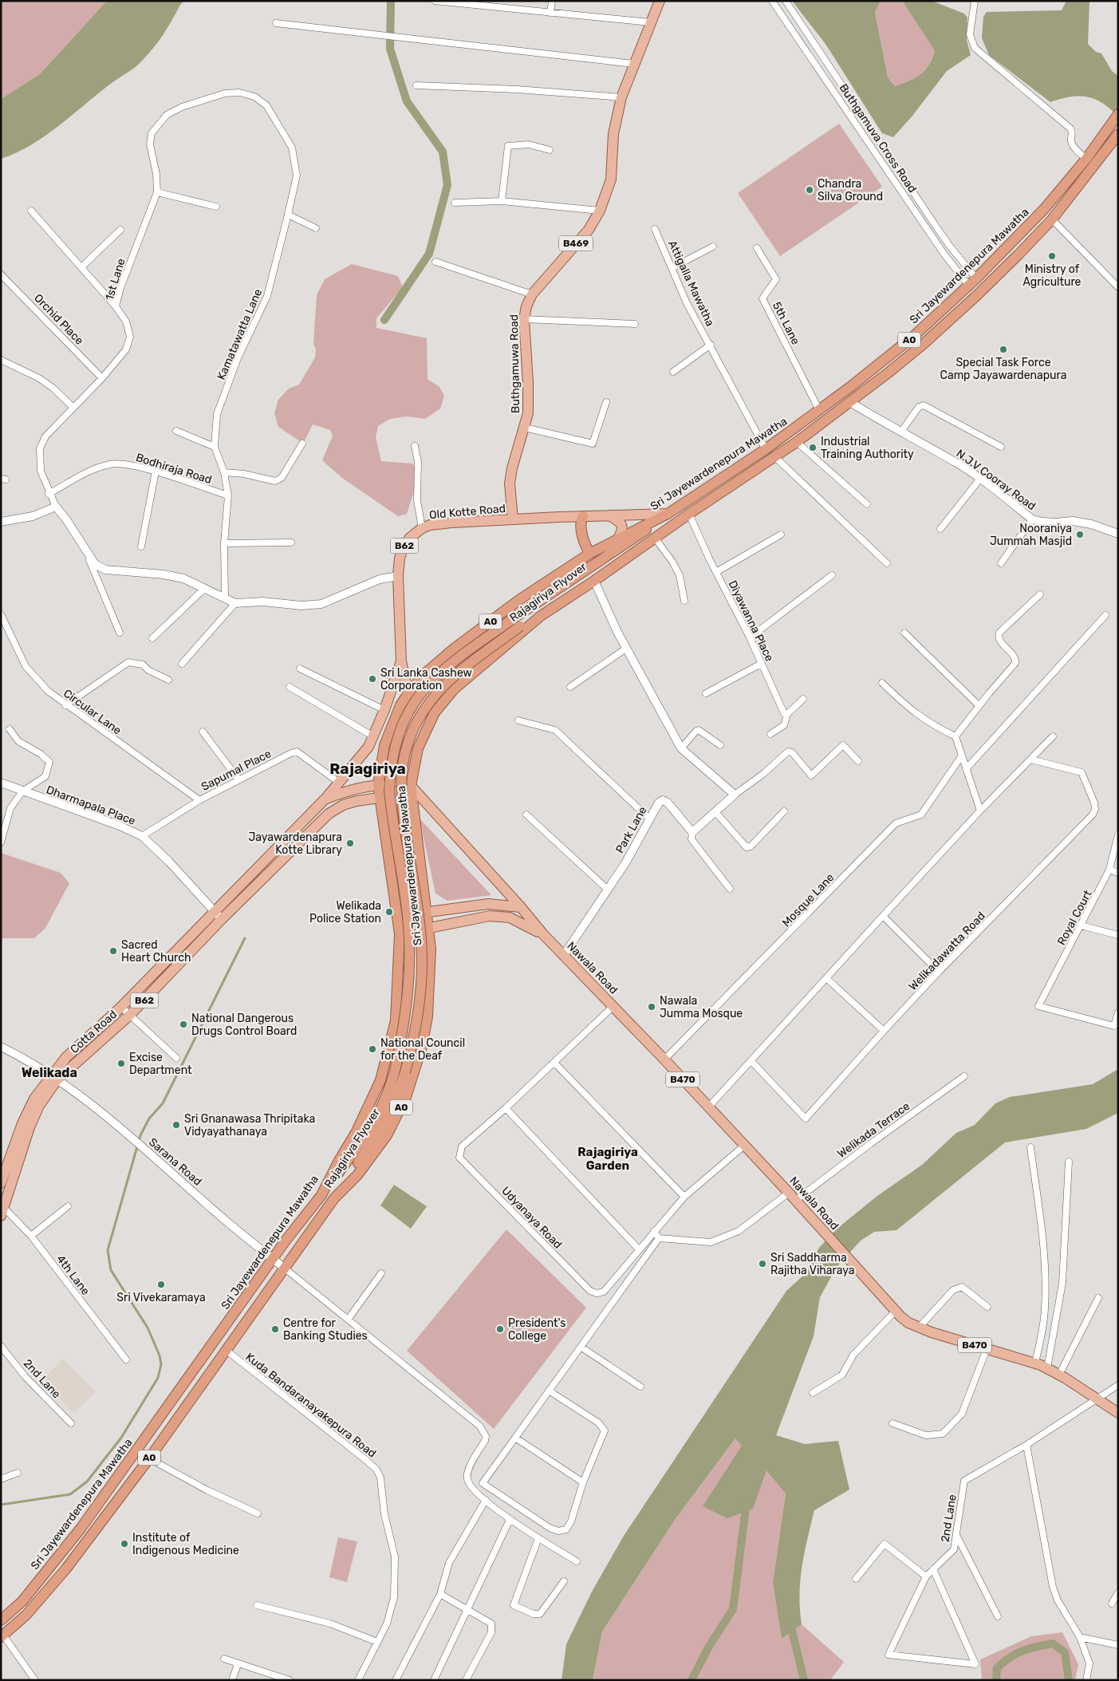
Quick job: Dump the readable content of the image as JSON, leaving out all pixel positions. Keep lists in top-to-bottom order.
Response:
{
  "streets": {
    "highway": ["Sri Jayewardenepura Mawatha", "A0", "Rajagiriya Flyover"],
    "main road": [
      "B469",
      "Buthgamuwa Road",
      "Old Kotte Road",
      "B62",
      "Nawala Road",
      "Cotta Road",
      "B470"
    ],
    "street": [
      "Buthgamuva Cross Road",
      "1st Lane",
      "Attigalla Mawatha",
      "Orchid Place",
      "5th Lane",
      "Kamatawatta Lane",
      "Bodhiraja Road",
      "N.J.V Cooray Road",
      "Diyawanna Place",
      "Circular Lane",
      "Sapumal Place",
      "Dharmapala Place",
      "Park Lane",
      "Mosque Lane",
      "Royal Court",
      "Welikadawatta Road",
      "Welikada Terrace",
      "Sarana Road",
      "Udyanaya Road",
      "4th Lane",
      "2nd Lane",
      "Kuda Bandaranayakepura Road"
    ]
  },
  "crossings": [
    ["Buthgamuva Cross Road", "Sri Jayewardenepura Mawatha"],
    ["Sri Jayewardenepura Mawatha", "Attigalla Mawatha"],
    ["Sri Jayewardenepura Mawatha", "5th Lane"],
    ["Sri Jayewardenepura Mawatha", "N.J.V Cooray Road"],
    ["Sri Jayewardenepura Mawatha", "Old Kotte Road"],
    ["Sri Jayewardenepura Mawatha", "Rajagiriya Flyover"],
    ["Sri Jayewardenepura Mawatha", "Diyawanna Place"],
    ["Sri Jayewardenepura Mawatha", "Nawala Road"],
    ["Sri Jayewardenepura Mawatha", "Cotta Road"],
    ["Sri Jayewardenepura Mawatha", "Sarana Road"],
    ["Sri Jayewardenepura Mawatha", "Kuda Bandaranayakepura Road"],
    ["1st Lane", "Orchid Place"],
    ["1st Lane", "Kamatawatta Lane"],
    ["1st Lane", "Bodhiraja Road"],
    ["Kamatawatta Lane", "Bodhiraja Road"],
    ["Buthgamuwa Road", "Old Kotte Road"],
    ["Old Kotte Road", "Rajagiriya Flyover"],
    ["Old Kotte Road", "Sapumal Place"],
    ["Old Kotte Road", "Cotta Road"],
    ["Rajagiriya Flyover", "Diyawanna Place"],
    ["Circular Lane", "Sapumal Place"],
    ["Sapumal Place", "Dharmapala Place"],
    ["Dharmapala Place", "Cotta Road"],
    ["Park Lane", "Nawala Road"],
    ["Mosque Lane", "Nawala Road"],
    ["Nawala Road", "Cotta Road"],
    ["Nawala Road", "Welikada Terrace"],
    ["Nawala Road", "Udyanaya Road"],
    ["Nawala Road", "2nd Lane"],
    ["Cotta Road", "Sarana Road"],
    ["Cotta Road", "4th Lane"]
  ],
  "districts": ["Rajagiriya", "Welikada", "Rajagiriya Garden"],
  "places": [
    "Chandra Silva Ground",
    "Ministry of Agriculture",
    "Special Task Force Camp Jayawardenapura",
    "Industrial Training Authority",
    "Nooraniya Jummah Masjid",
    "Sri Lanka Cashew Corporation",
    "Jayawardenapura Kotte Library",
    "Welikada Police Station",
    "Sacred Heart Church",
    "Nawala Jumma Mosque",
    "National Dangerous Drugs Control Board",
    "National Council for the Deaf",
    "Excise Department",
    "Sri Gnanawasa Thripitaka Vidyayathanaya",
    "Sri Saddharma Rajitha Viharaya",
    "Sri Vivekaramaya",
    "Centre for Banking Studies",
    "President's College",
    "Institute of Indigenous Medicine"
  ]
}
